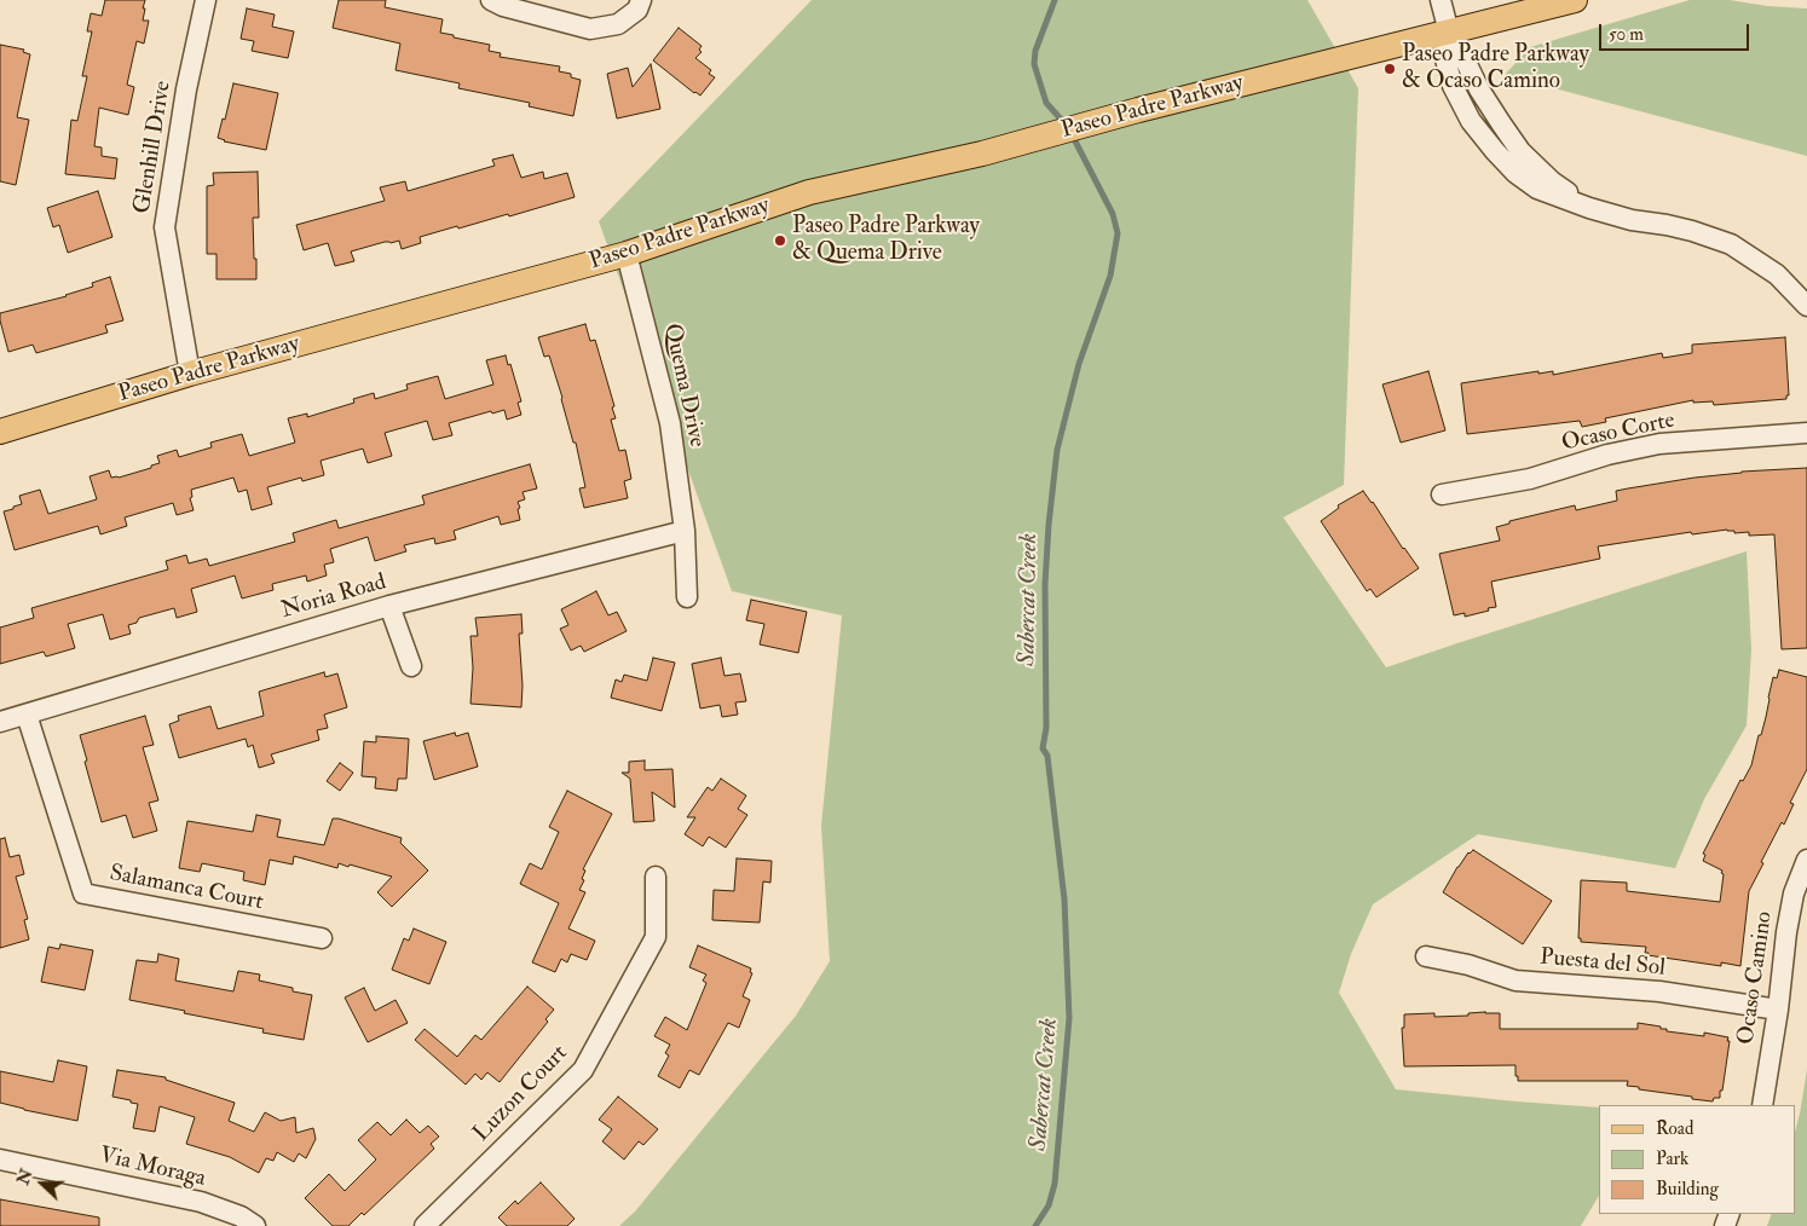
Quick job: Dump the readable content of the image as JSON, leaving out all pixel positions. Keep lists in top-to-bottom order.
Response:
{
  "streets": {
    "main road": ["Paseo Padre Parkway"],
    "street": [
      "Glenhill Drive",
      "Quema Drive",
      "Ocaso Corte",
      "Noria Road",
      "Salamanca Court",
      "Puesta del Sol",
      "Ocaso Camino",
      "Luzon Court",
      "Via Moraga"
    ]
  },
  "crossings": [
    ["Paseo Padre Parkway", "Glenhill Drive"],
    ["Paseo Padre Parkway", "Quema Drive"],
    ["Quema Drive", "Noria Road"],
    ["Noria Road", "Salamanca Court"],
    ["Puesta del Sol", "Ocaso Camino"]
  ],
  "water": ["Sabercat Creek"],
  "places": ["Paseo Padre Parkway & Ocaso Camino", "Paseo Padre Parkway & Quema Drive"],
  "legend": ["Road", "Park", "Building"],
  "scale_bar": "50 m",
  "north": "left"
}
